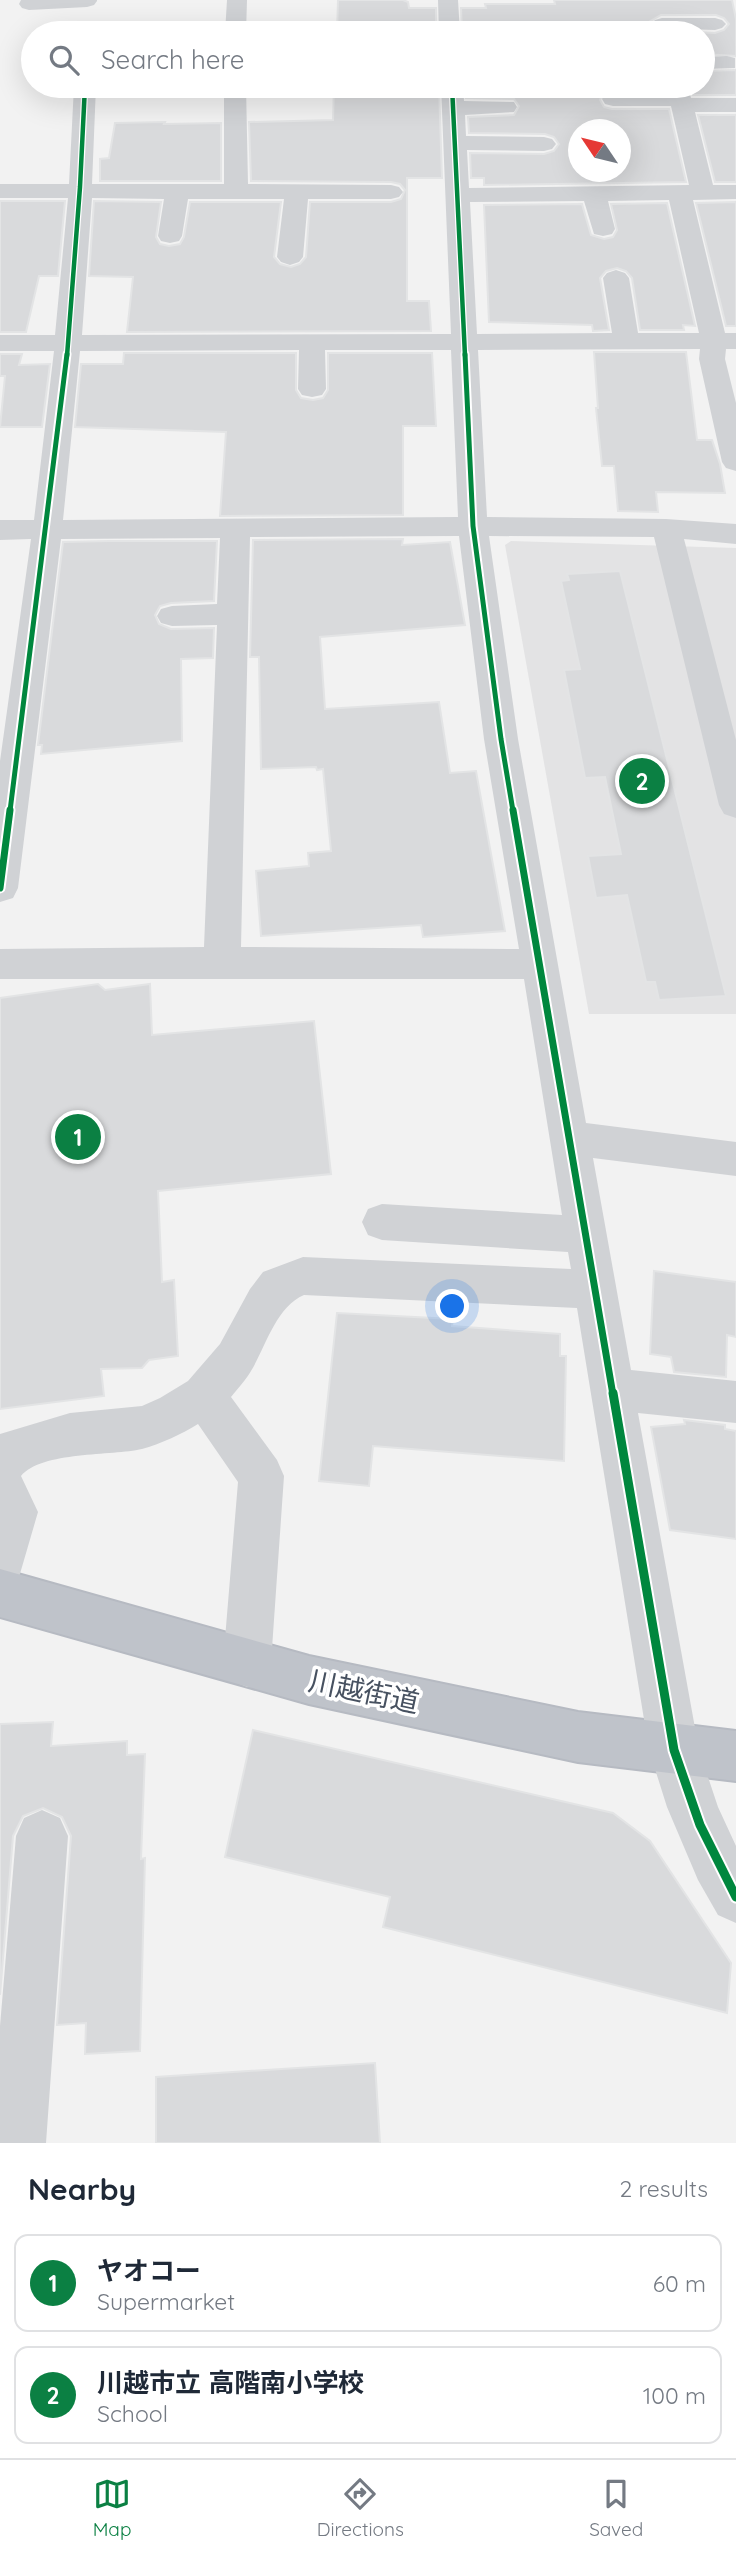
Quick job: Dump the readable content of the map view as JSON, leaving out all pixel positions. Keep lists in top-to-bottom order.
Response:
{
  "streets": {
    "highway": ["川越街道"]
  },
  "north": "top left",
  "page": {
    "search": "Search here",
    "pins": ["2", "1"],
    "heading": ["Nearby", "2 results"],
    "list": [
      {
        "mark": "1",
        "name": "ヤオコー",
        "note": "Supermarket",
        "value": "60 m"
      },
      {
        "mark": "2",
        "name": "川越市立 高階南小学校",
        "note": "School",
        "value": "100 m"
      }
    ],
    "nav": ["Map", "Directions", "Saved"]
  }
}
